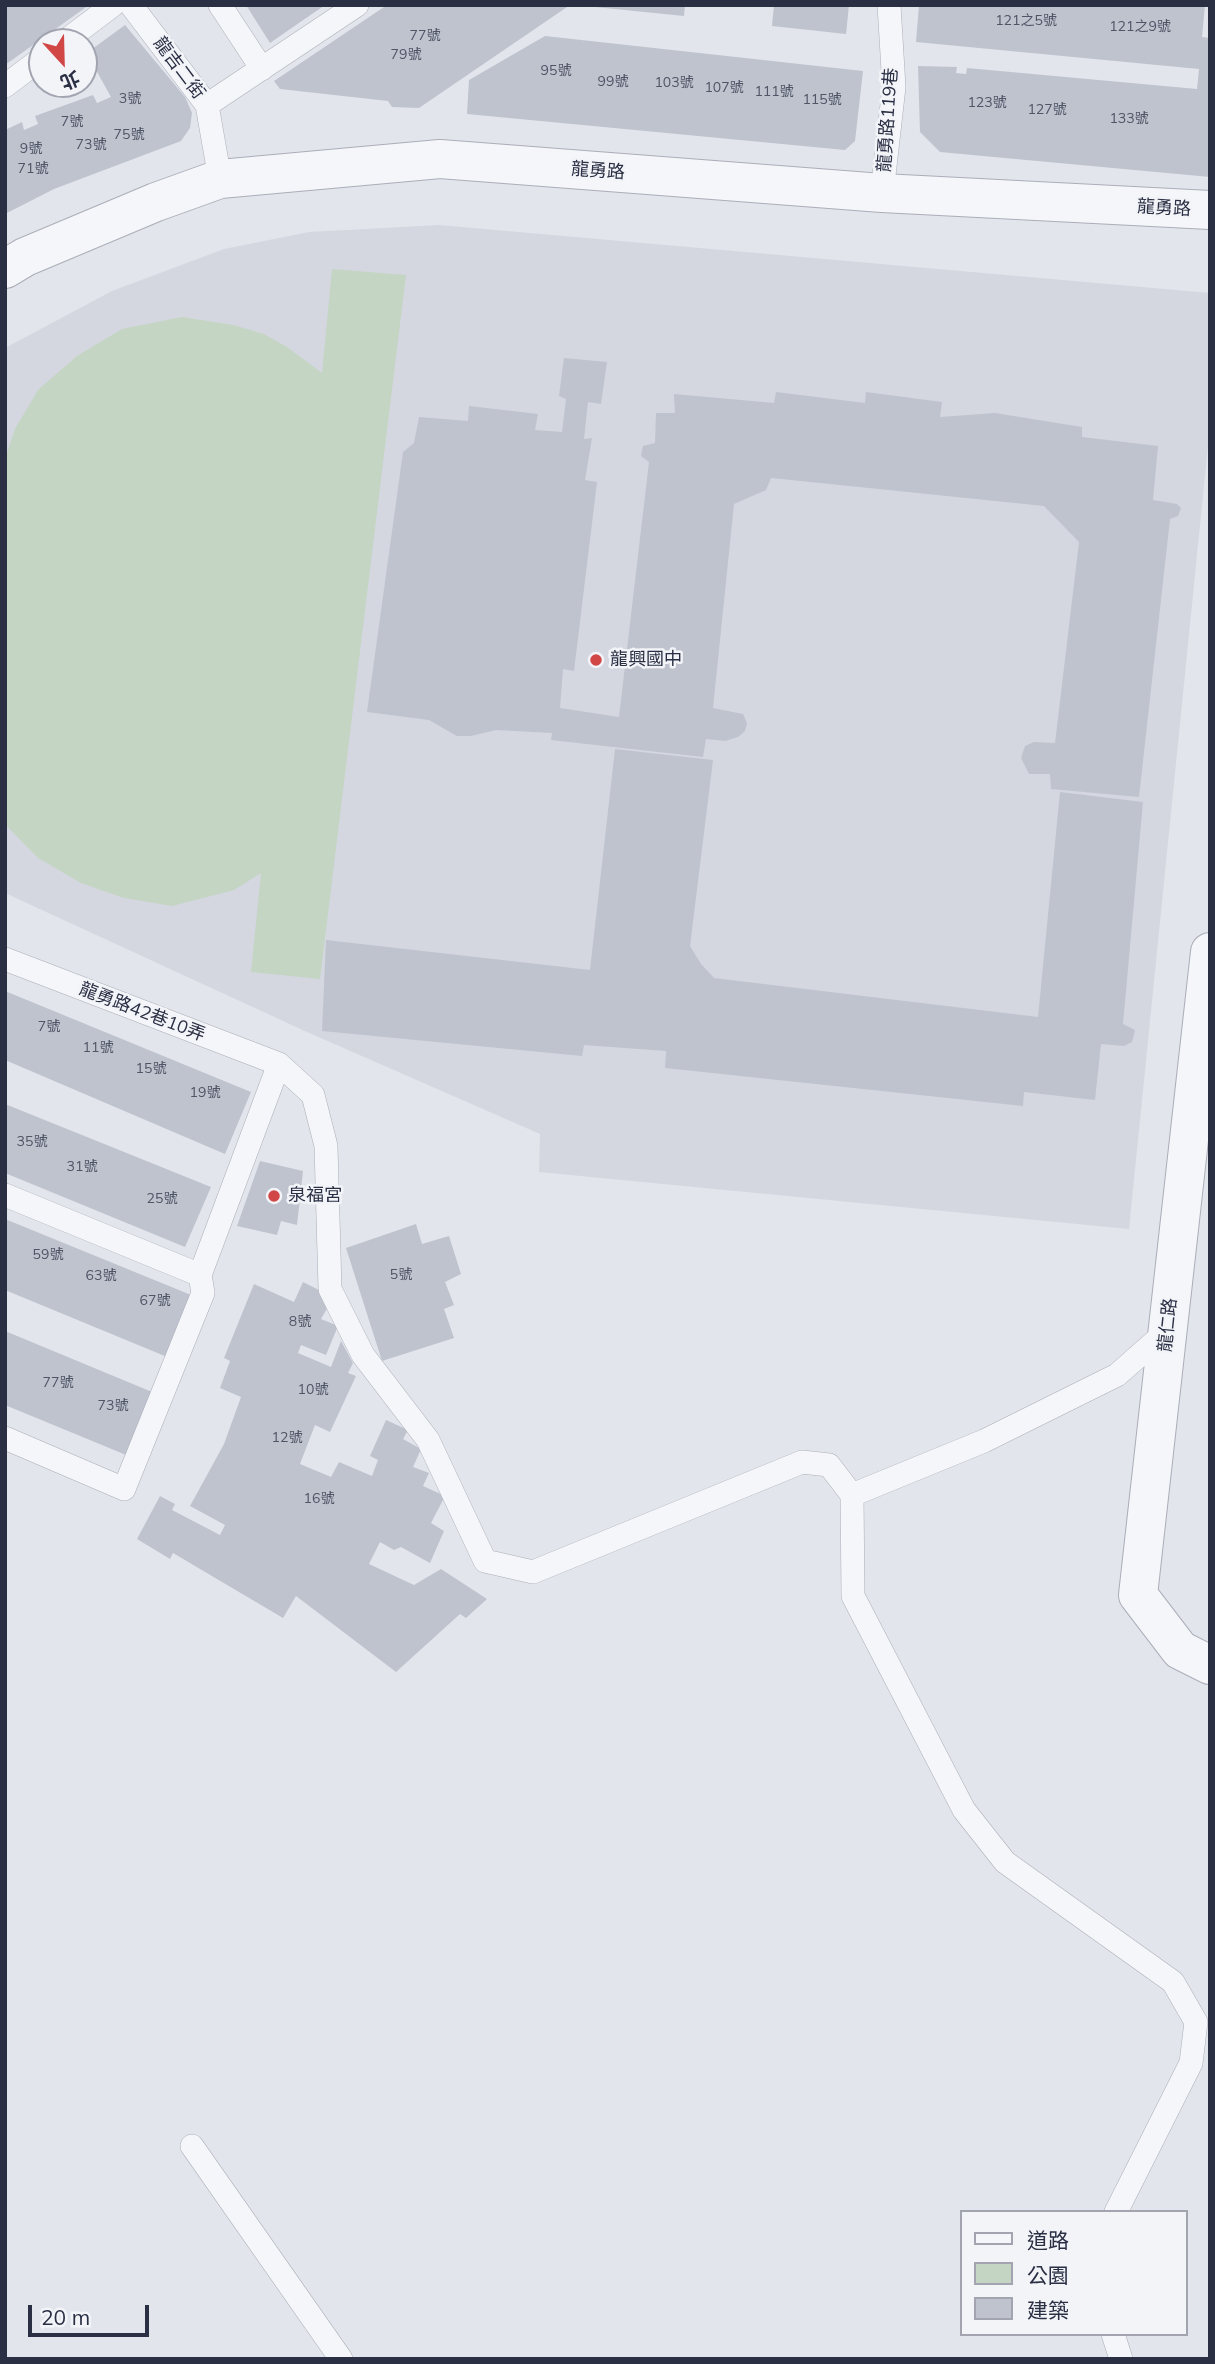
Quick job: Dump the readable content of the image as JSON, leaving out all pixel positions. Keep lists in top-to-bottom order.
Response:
{
  "streets": {
    "street": ["龍勇路", "龍仁路"],
    "lane": ["龍吉二街", "龍勇路119巷", "龍勇路42巷10弄"]
  },
  "crossings": [
    ["龍吉二街", "龍勇路"],
    ["龍勇路119巷", "龍勇路"]
  ],
  "places": ["龍興國中", "泉福宮"],
  "house_numbers": [
    "121之5號",
    "121之9號",
    "77號",
    "79號",
    "95號",
    "99號",
    "103號",
    "107號",
    "111號",
    "3號",
    "115號",
    "123號",
    "127號",
    "133號",
    "7號",
    "75號",
    "73號",
    "9號",
    "71號",
    "7號",
    "11號",
    "15號",
    "19號",
    "35號",
    "31號",
    "25號",
    "59號",
    "5號",
    "63號",
    "67號",
    "8號",
    "77號",
    "10號",
    "73號",
    "12號",
    "16號"
  ],
  "legend": ["道路", "公園", "建築"],
  "scale_bar": "20 m",
  "north": "bottom"
}
